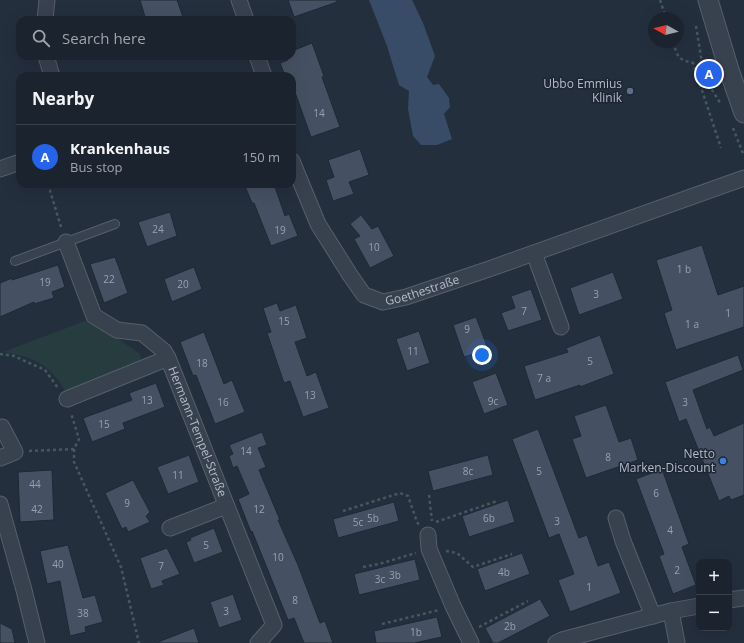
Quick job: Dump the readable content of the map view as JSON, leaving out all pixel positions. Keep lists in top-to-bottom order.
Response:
{
  "streets": {
    "street": ["Goethestraße", "Hermann-Tempel-Straße"]
  },
  "places": ["Ubbo Emmius Klinik", "Netto Marken-Discount"],
  "house_numbers": [
    "14",
    "24",
    "19",
    "10",
    "1 b",
    "22",
    "19",
    "20",
    "3",
    "7",
    "1",
    "15",
    "1 a",
    "9",
    "11",
    "5",
    "18",
    "7 a",
    "13",
    "13",
    "9c",
    "16",
    "3",
    "15",
    "14",
    "8",
    "8c",
    "5",
    "11",
    "44",
    "6",
    "9",
    "42",
    "12",
    "5b",
    "6b",
    "3",
    "5c",
    "4",
    "5",
    "10",
    "40",
    "7",
    "2",
    "4b",
    "3b",
    "3c",
    "1",
    "8",
    "3",
    "38",
    "2b",
    "1b"
  ],
  "north": "left",
  "page": {
    "search": "Search here",
    "pins": "A",
    "heading": "Nearby",
    "list": [
      {
        "mark": "A",
        "name": "Krankenhaus",
        "note": "Bus stop",
        "value": "150 m"
      }
    ],
    "map_buttons": ["+", "−"]
  }
}
